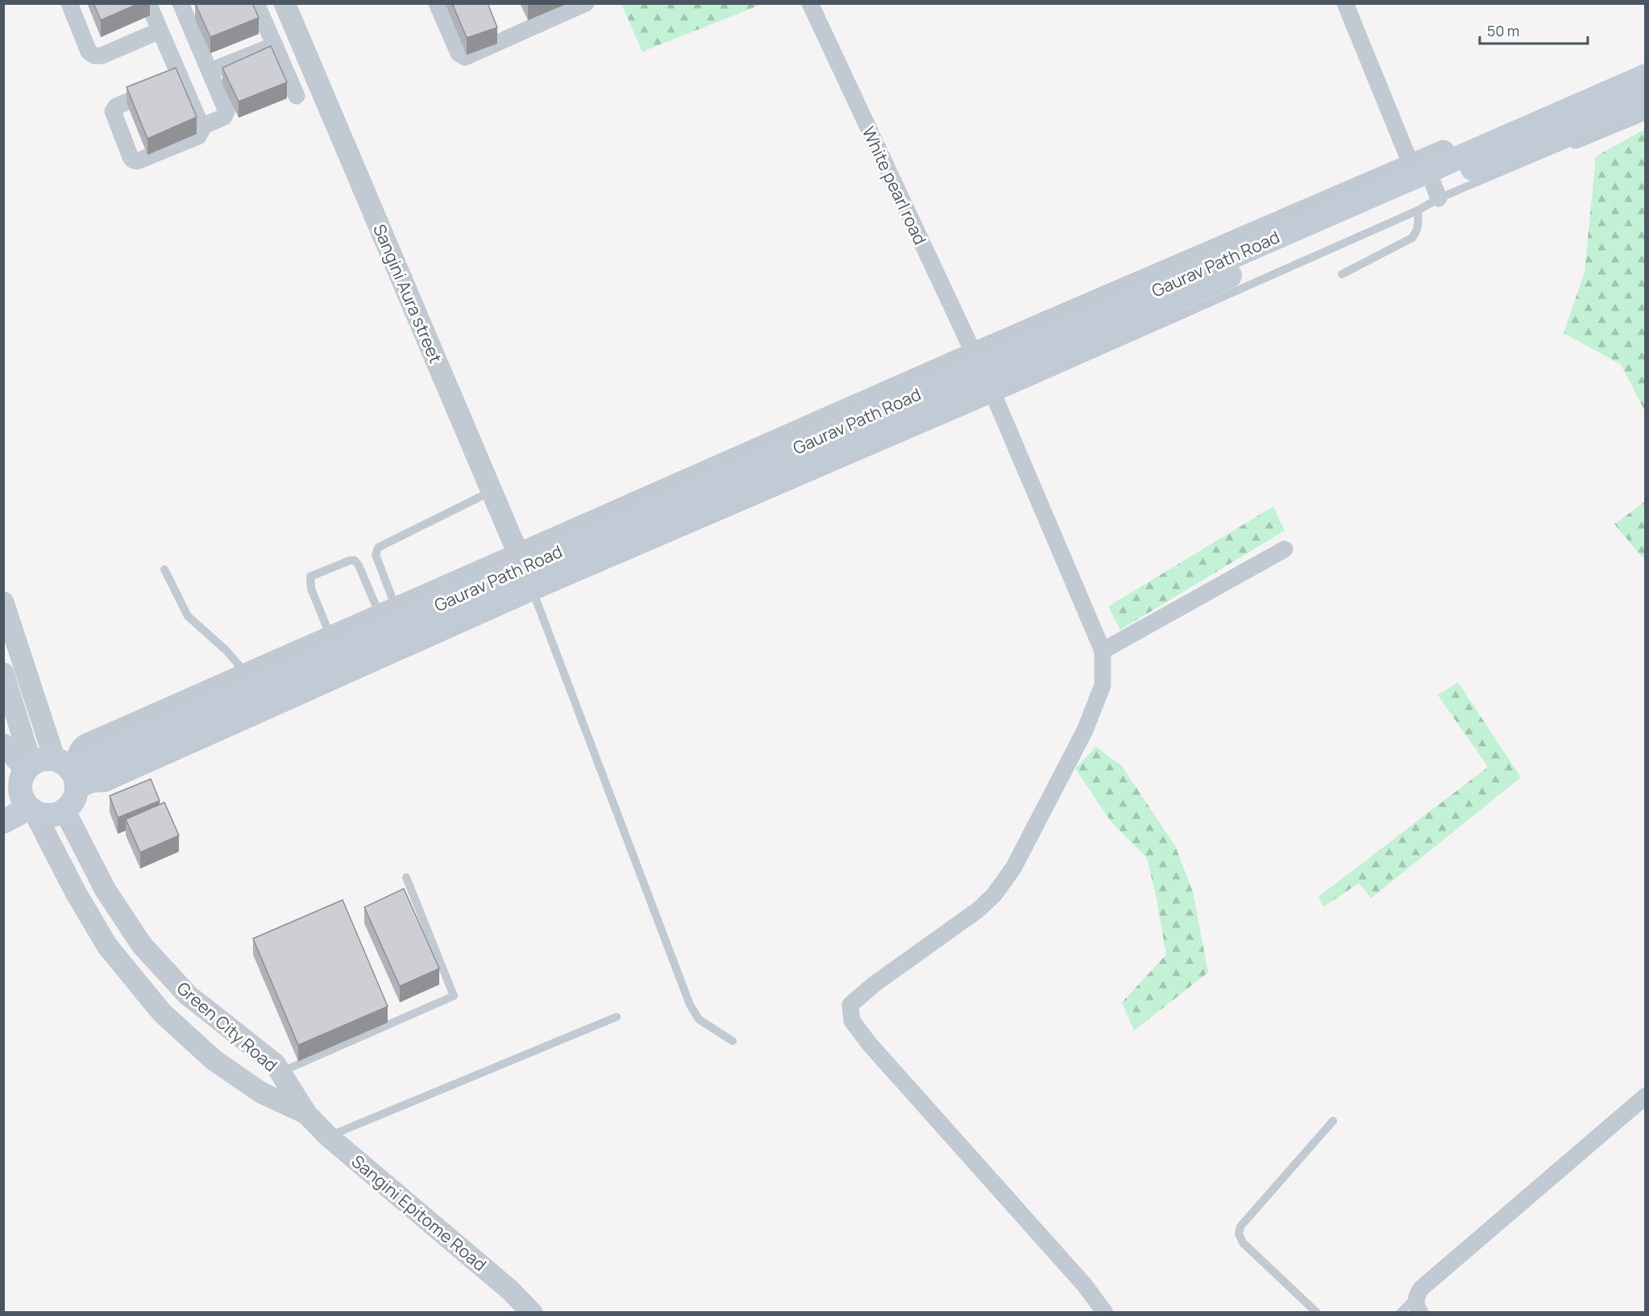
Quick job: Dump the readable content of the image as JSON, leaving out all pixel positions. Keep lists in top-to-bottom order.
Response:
{
  "streets": {
    "main road": ["Gaurav Path Road"],
    "street": [
      "White pearl road",
      "Sangini Aura street",
      "Green City Road",
      "Sangini Epitome Road"
    ]
  },
  "crossings": [
    ["White pearl road", "Gaurav Path Road"],
    ["Gaurav Path Road", "Sangini Aura street"],
    ["Gaurav Path Road", "Green City Road"],
    ["Green City Road", "Sangini Epitome Road"]
  ],
  "scale_bar": "50 m"
}
